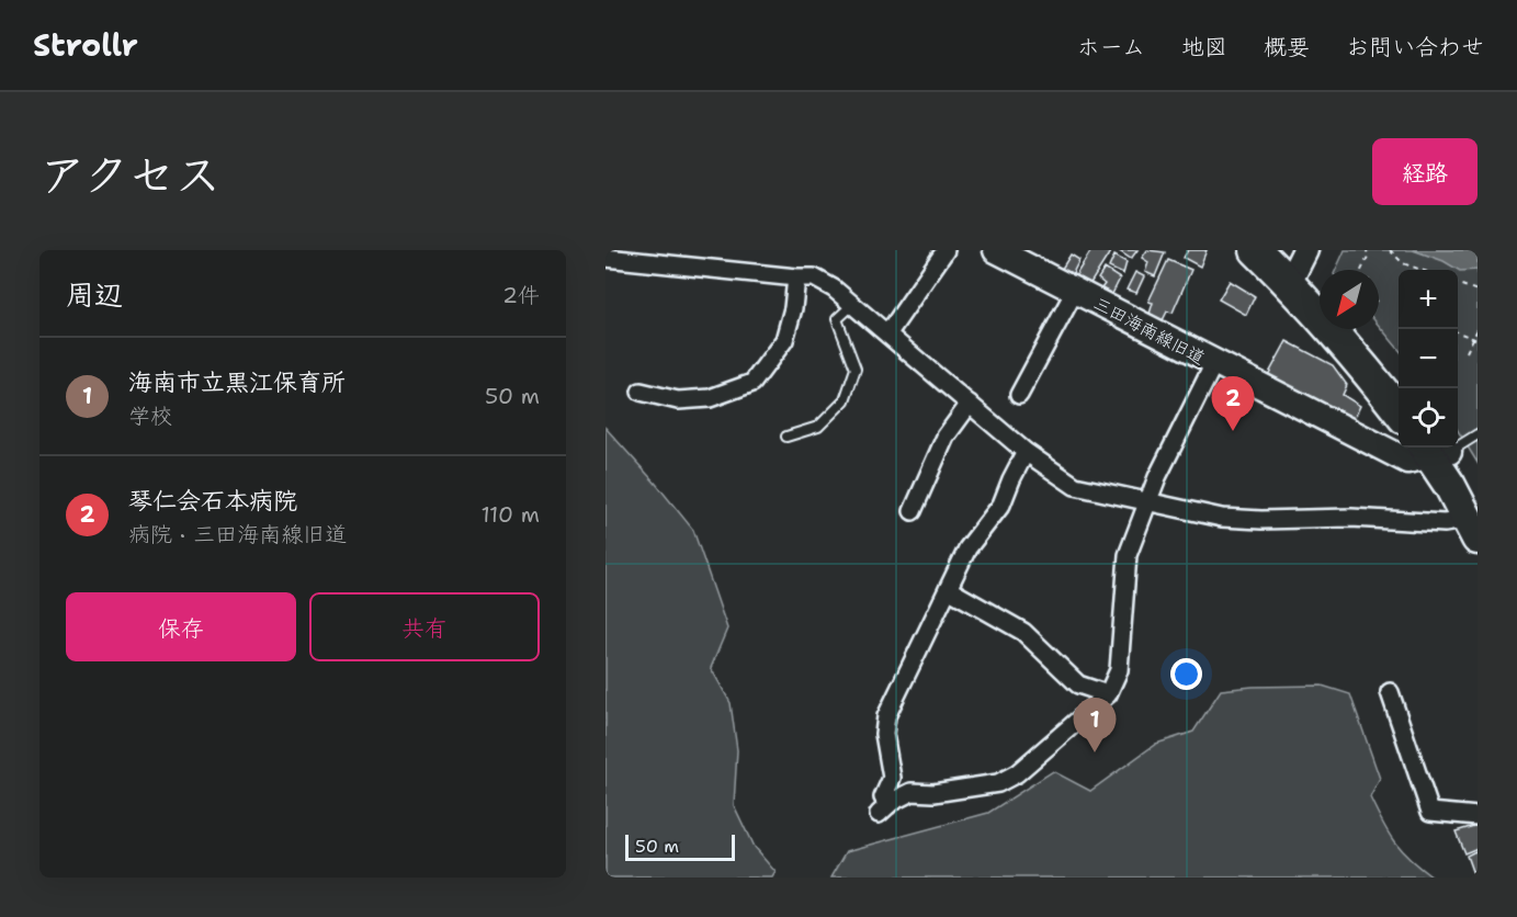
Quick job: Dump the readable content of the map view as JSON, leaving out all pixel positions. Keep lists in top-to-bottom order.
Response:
{
  "streets": {
    "street": ["三田海南線旧道"]
  },
  "scale_bar": "50 m",
  "north": "bottom left",
  "page": {
    "header": "Strollr",
    "nav": [
      "ホーム",
      "地図",
      "概要",
      "お問い合わせ"
    ],
    "title": "アクセス",
    "buttons": [
      "経路",
      ["保存", "共有"]
    ],
    "heading": ["周辺", "2件"],
    "map_buttons": ["+", "−"],
    "list": [
      {
        "mark": "1",
        "name": "海南市立黒江保育所",
        "note": "学校",
        "value": "50 m"
      },
      {
        "mark": "2",
        "name": "琴仁会石本病院",
        "note": "病院 · 三田海南線旧道",
        "value": "110 m"
      }
    ],
    "pins": ["2", "1"],
    "scale": "50 m"
  }
}
